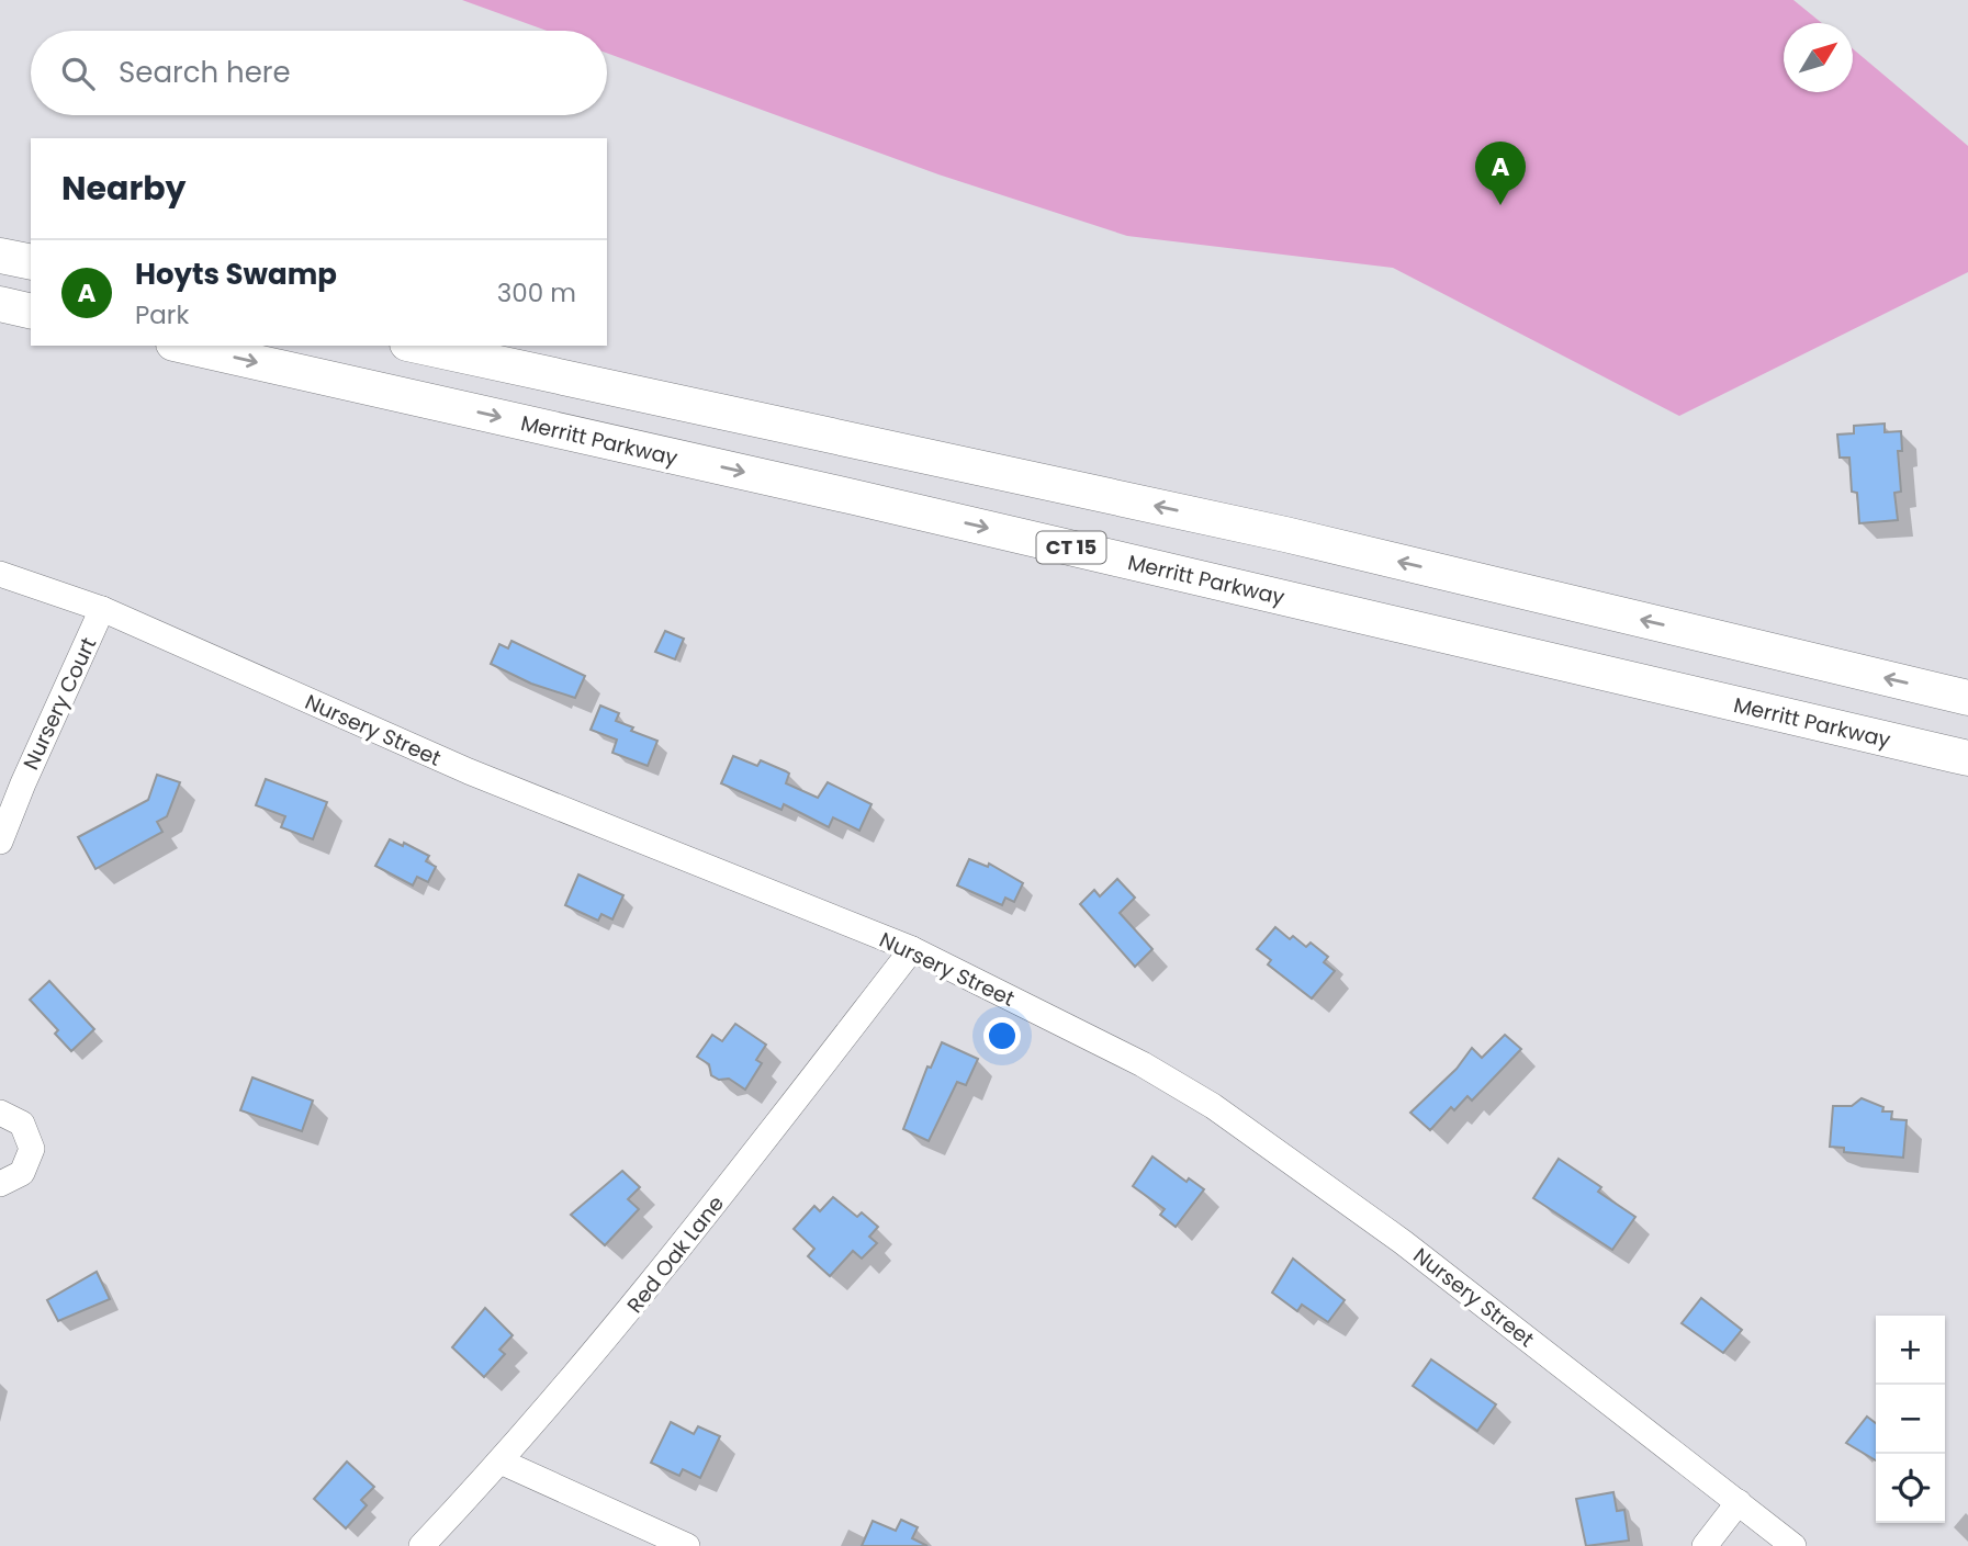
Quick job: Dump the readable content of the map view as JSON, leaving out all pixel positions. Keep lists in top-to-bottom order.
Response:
{
  "streets": {
    "highway": ["Merritt Parkway", "CT 15"],
    "street": ["Nursery Court", "Nursery Street", "Red Oak Lane"]
  },
  "crossings": [
    ["Nursery Court", "Nursery Street"],
    ["Nursery Street", "Red Oak Lane"]
  ],
  "north": "top right",
  "page": {
    "search": "Search here",
    "heading": "Nearby",
    "pins": "A",
    "list": [
      {
        "mark": "A",
        "name": "Hoyts Swamp",
        "note": "Park",
        "value": "300 m"
      }
    ],
    "map_buttons": ["+", "−"]
  }
}
